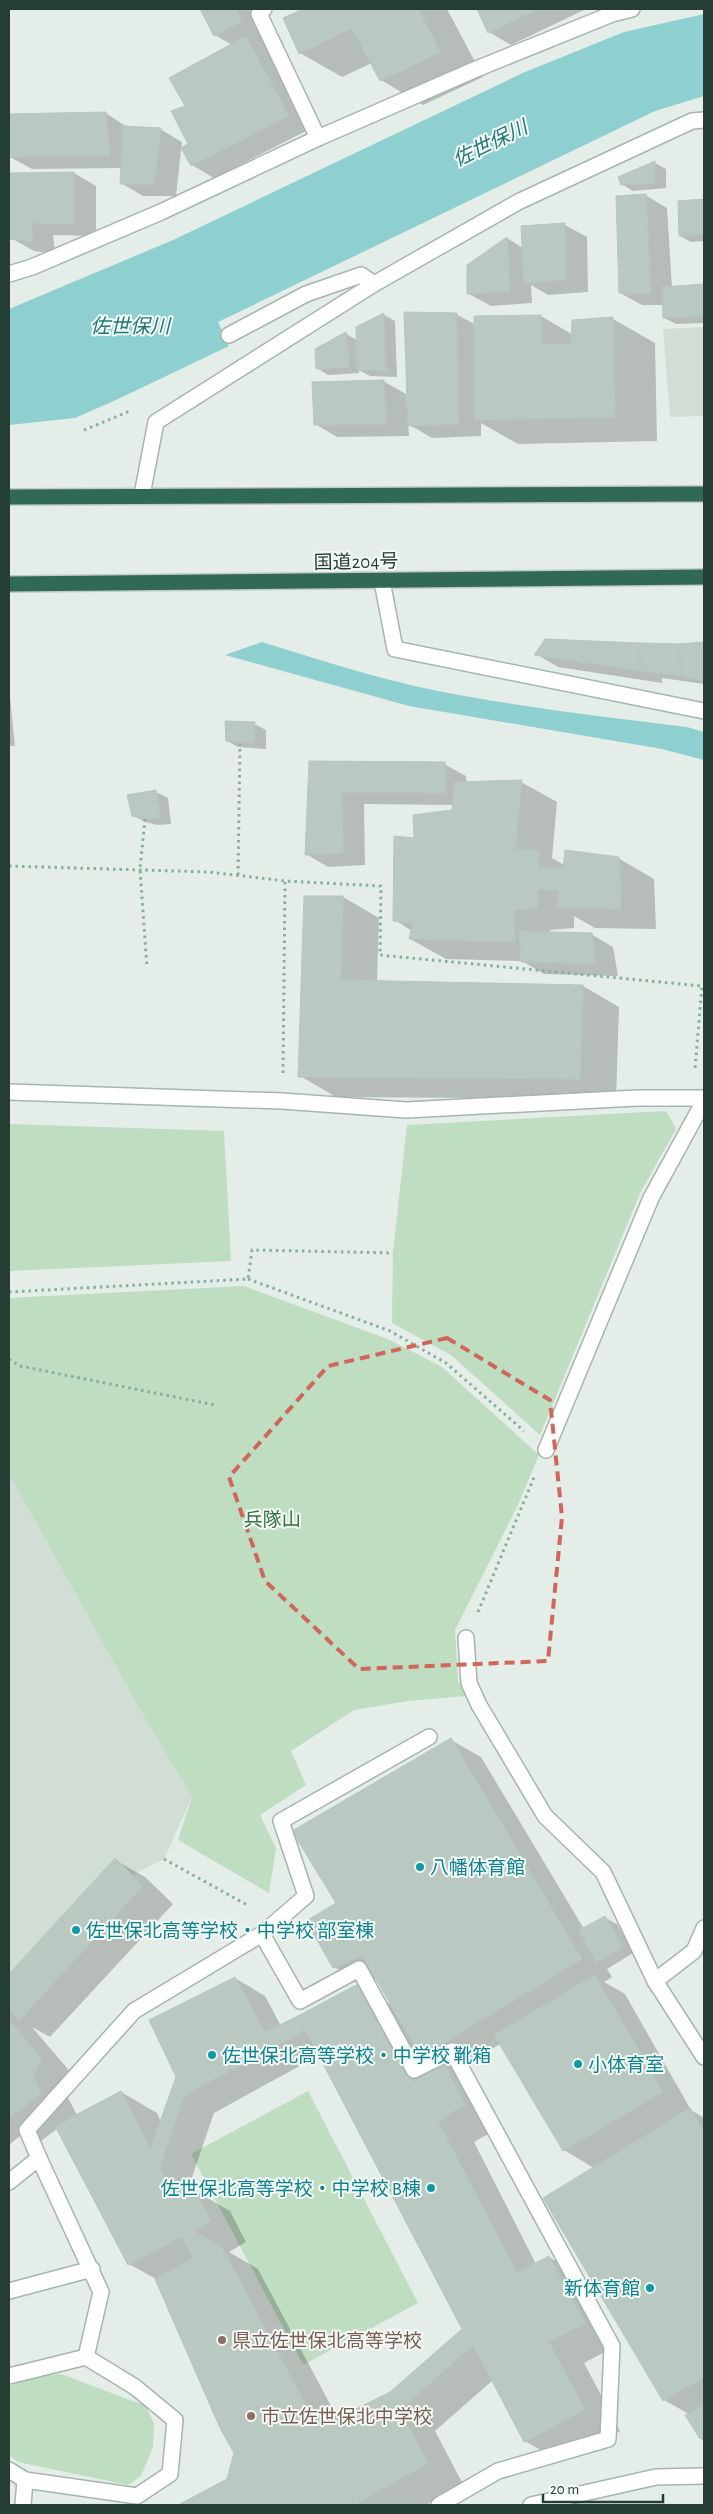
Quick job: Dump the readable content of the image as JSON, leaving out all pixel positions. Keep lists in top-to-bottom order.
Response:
{
  "streets": {
    "highway": ["国道204号"]
  },
  "water": ["佐世保川"],
  "parks": ["兵隊山"],
  "places": [
    "八幡体育館",
    "佐世保北高等学校・中学校 部室棟",
    "佐世保北高等学校・中学校 靴箱",
    "小体育室",
    "佐世保北高等学校・中学校 B棟",
    "新体育館",
    "県立佐世保北高等学校",
    "市立佐世保北中学校"
  ],
  "scale_bar": "20 m"
}
